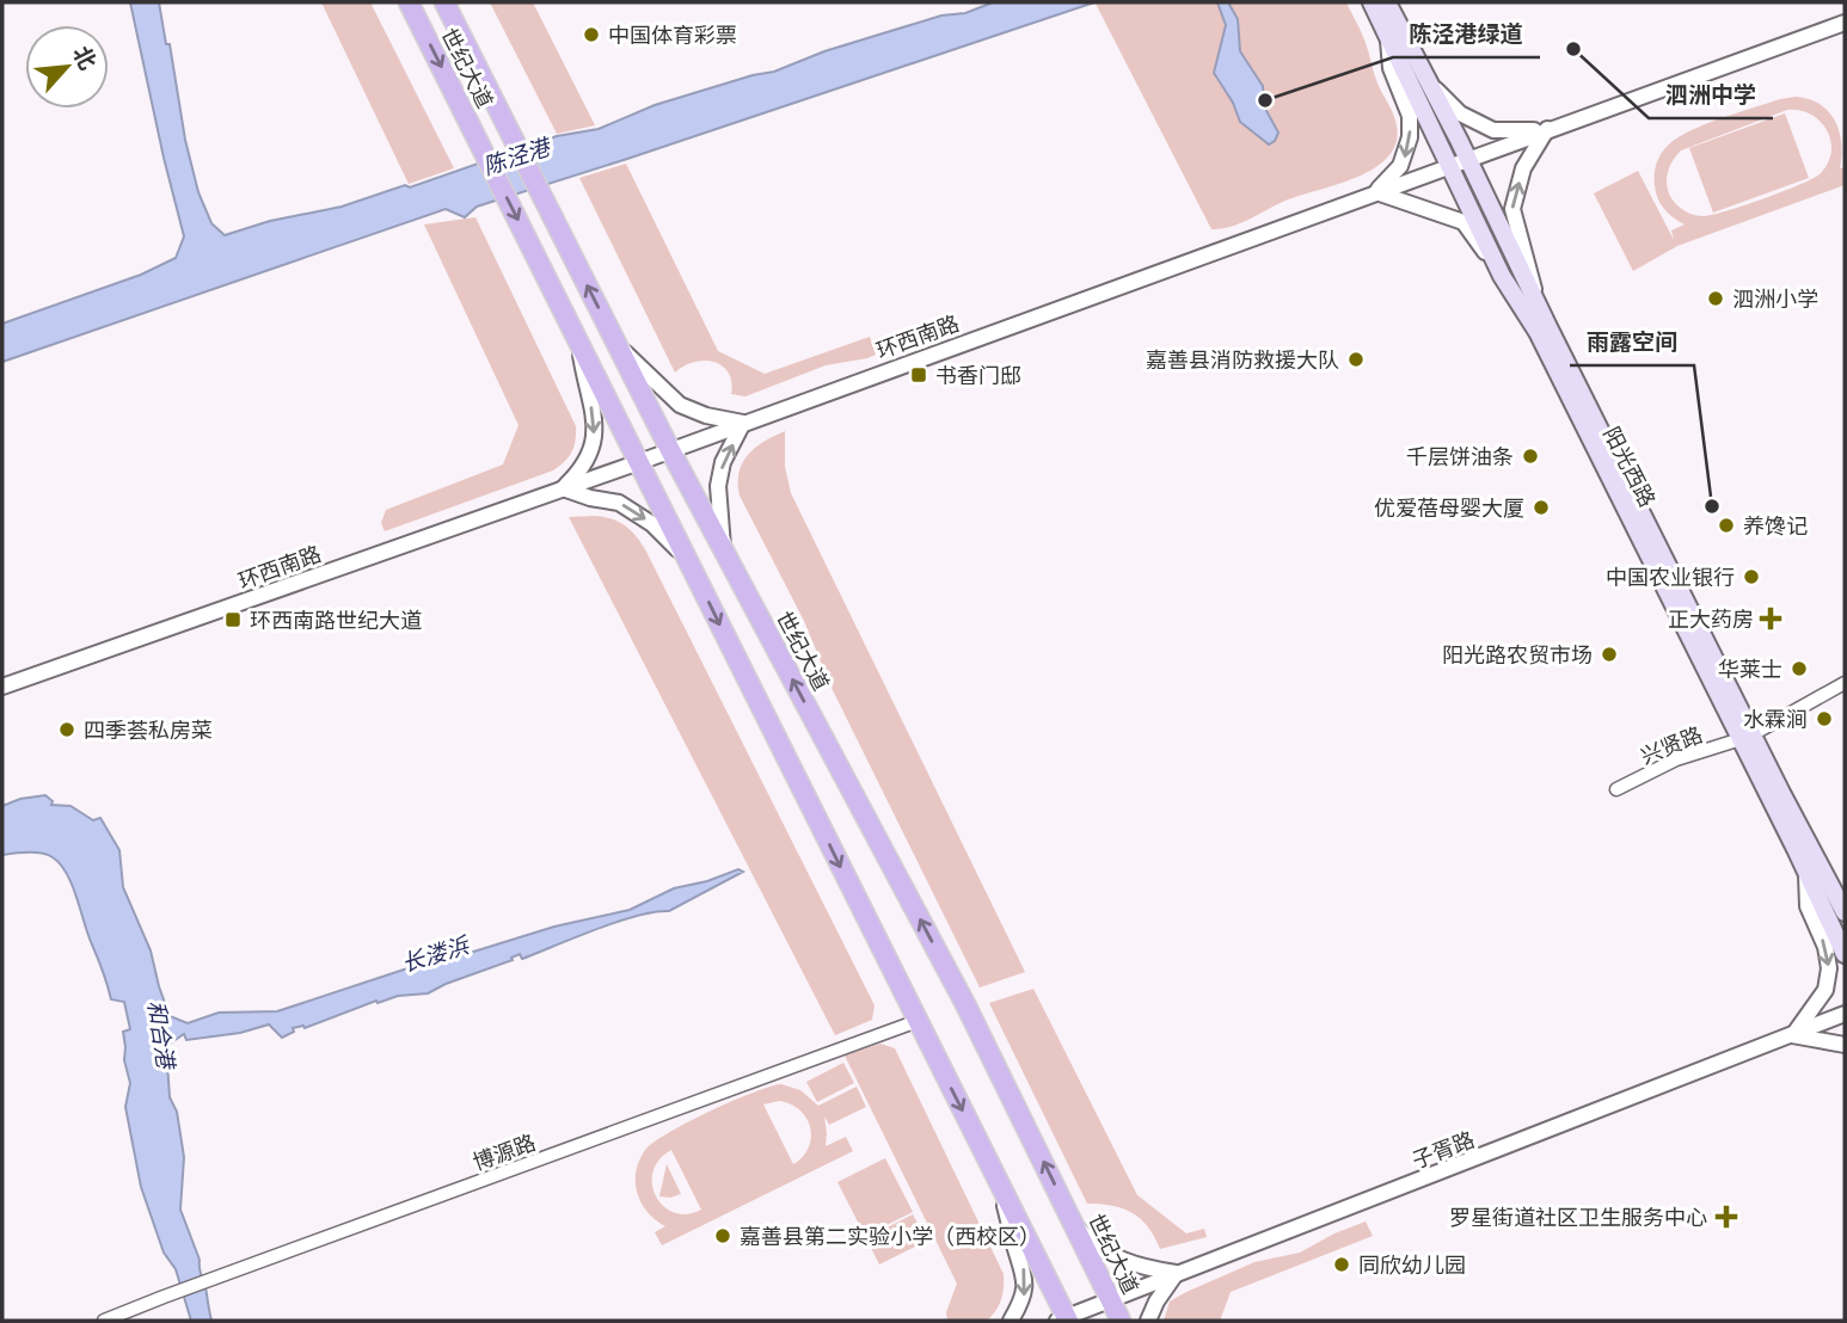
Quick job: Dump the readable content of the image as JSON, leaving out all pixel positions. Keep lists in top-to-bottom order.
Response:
{
  "streets": {
    "main road": ["世纪大道", "阳光西路"],
    "street": [
      "环西南路",
      "兴贤路",
      "子胥路",
      "博源路"
    ]
  },
  "crossings": [
    ["世纪大道", "环西南路"],
    ["世纪大道", "子胥路"],
    ["世纪大道", "博源路"],
    ["环西南路", "阳光西路"],
    ["阳光西路", "兴贤路"]
  ],
  "water": ["陈泾港", "长溇浜", "和合港"],
  "places": {
    "other": [
      "中国体育彩票",
      "泗洲中学",
      "陈泾港绿道",
      "泗洲小学",
      "嘉善县消防救援大队",
      "千层饼油条",
      "雨露空间",
      "优爱蓓母婴大厦",
      "养馋记",
      "中国农业银行",
      "阳光路农贸市场",
      "华莱士",
      "水霖涧",
      "四季荟私房菜",
      "嘉善县第二实验小学（西校区）",
      "同欣幼儿园"
    ],
    "transit": ["书香门邸", "环西南路世纪大道"],
    "health": ["正大药房", "罗星街道社区卫生服务中心"]
  },
  "north": "top right"
}
